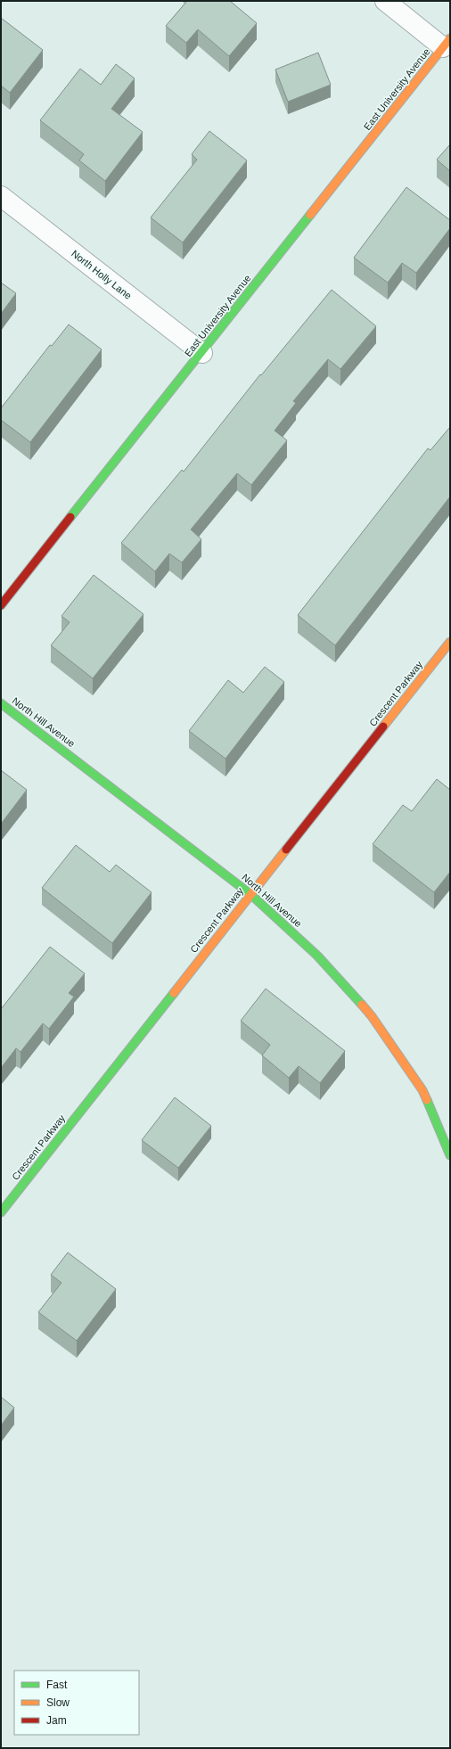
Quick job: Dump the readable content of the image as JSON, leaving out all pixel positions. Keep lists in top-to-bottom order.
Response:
{
  "streets": {
    "street": [
      "East University Avenue",
      "North Holly Lane",
      "Crescent Parkway",
      "North Hill Avenue"
    ]
  },
  "crossings": [
    ["East University Avenue", "North Holly Lane"],
    ["Crescent Parkway", "North Hill Avenue"]
  ],
  "legend": ["Fast", "Slow", "Jam"]
}
